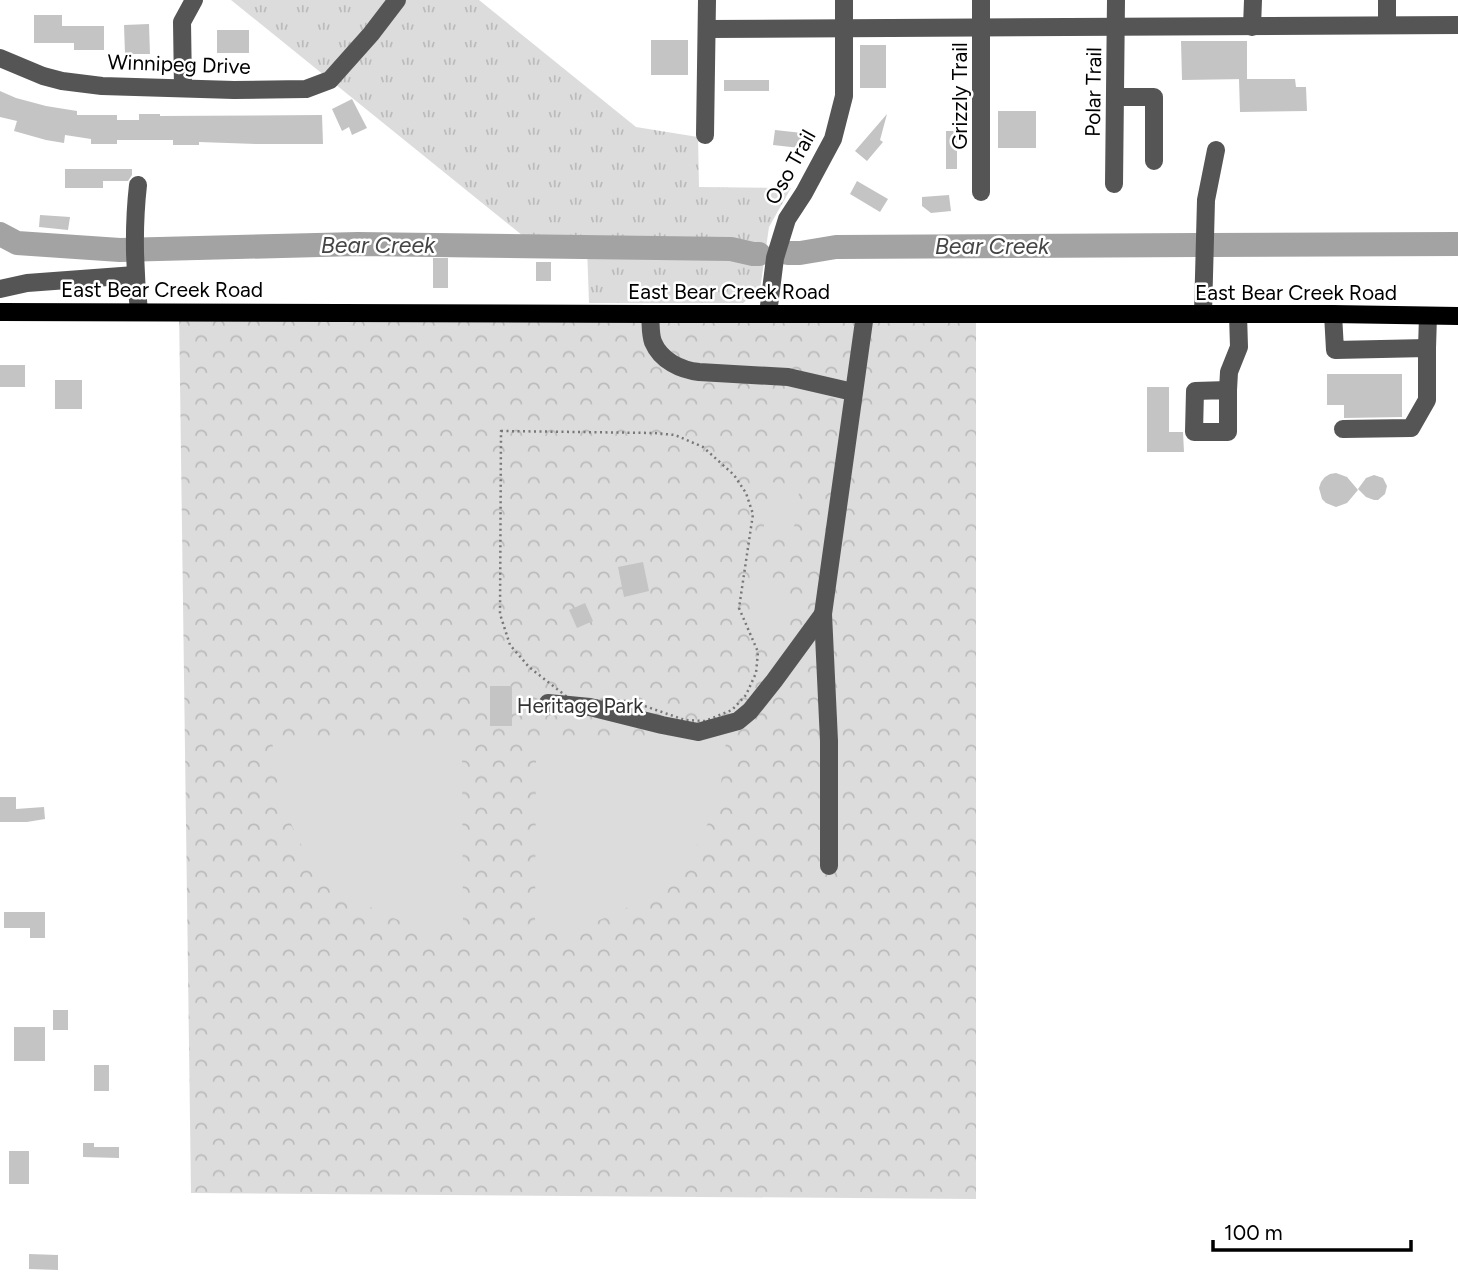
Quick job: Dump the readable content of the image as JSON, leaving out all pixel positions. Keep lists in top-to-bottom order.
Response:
{
  "streets": {
    "main road": ["East Bear Creek Road"],
    "street": [
      "Winnipeg Drive",
      "Polar Trail",
      "Grizzly Trail",
      "Oso Trail"
    ]
  },
  "crossings": [
    ["Oso Trail", "East Bear Creek Road"]
  ],
  "water": ["Bear Creek"],
  "parks": ["Heritage Park"],
  "scale_bar": "100 m"
}
